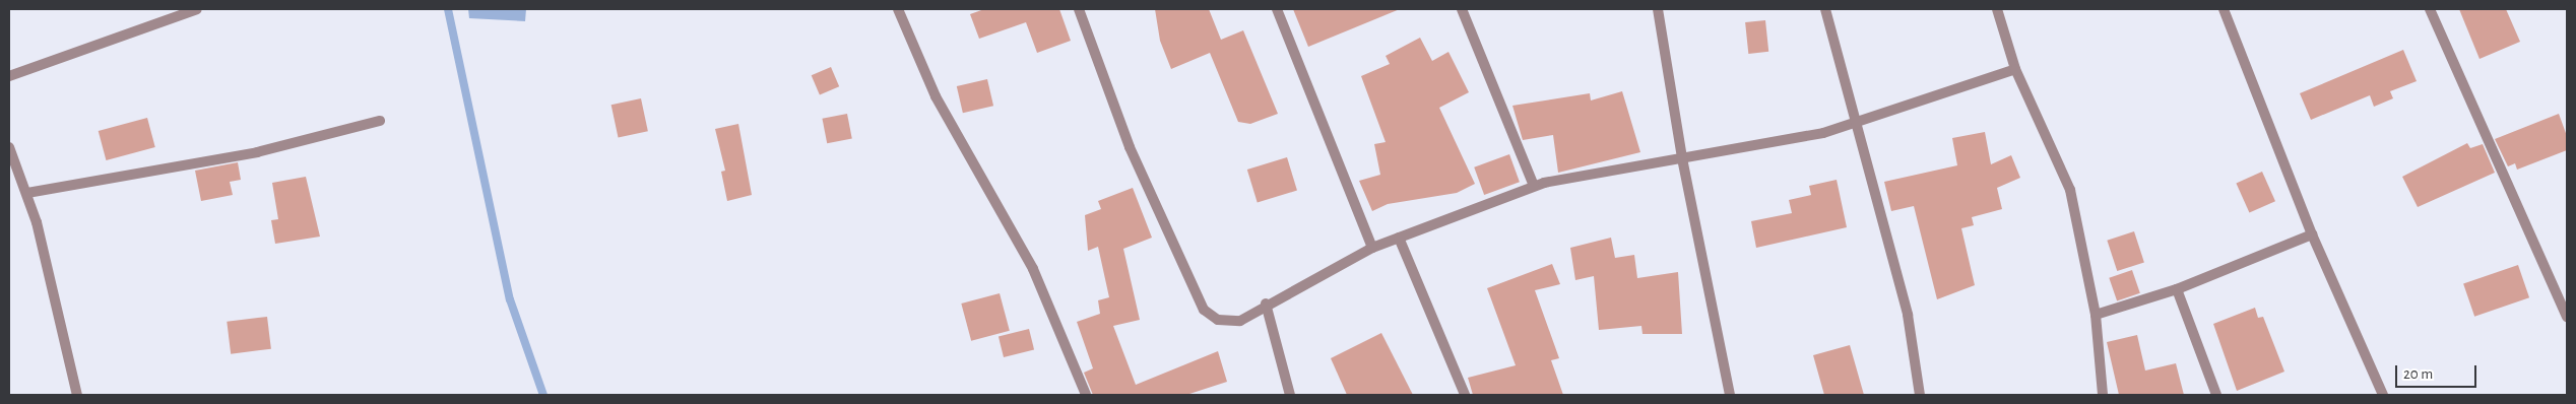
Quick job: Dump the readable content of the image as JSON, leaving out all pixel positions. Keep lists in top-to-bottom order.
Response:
{
  "scale_bar": "20 m"
}
